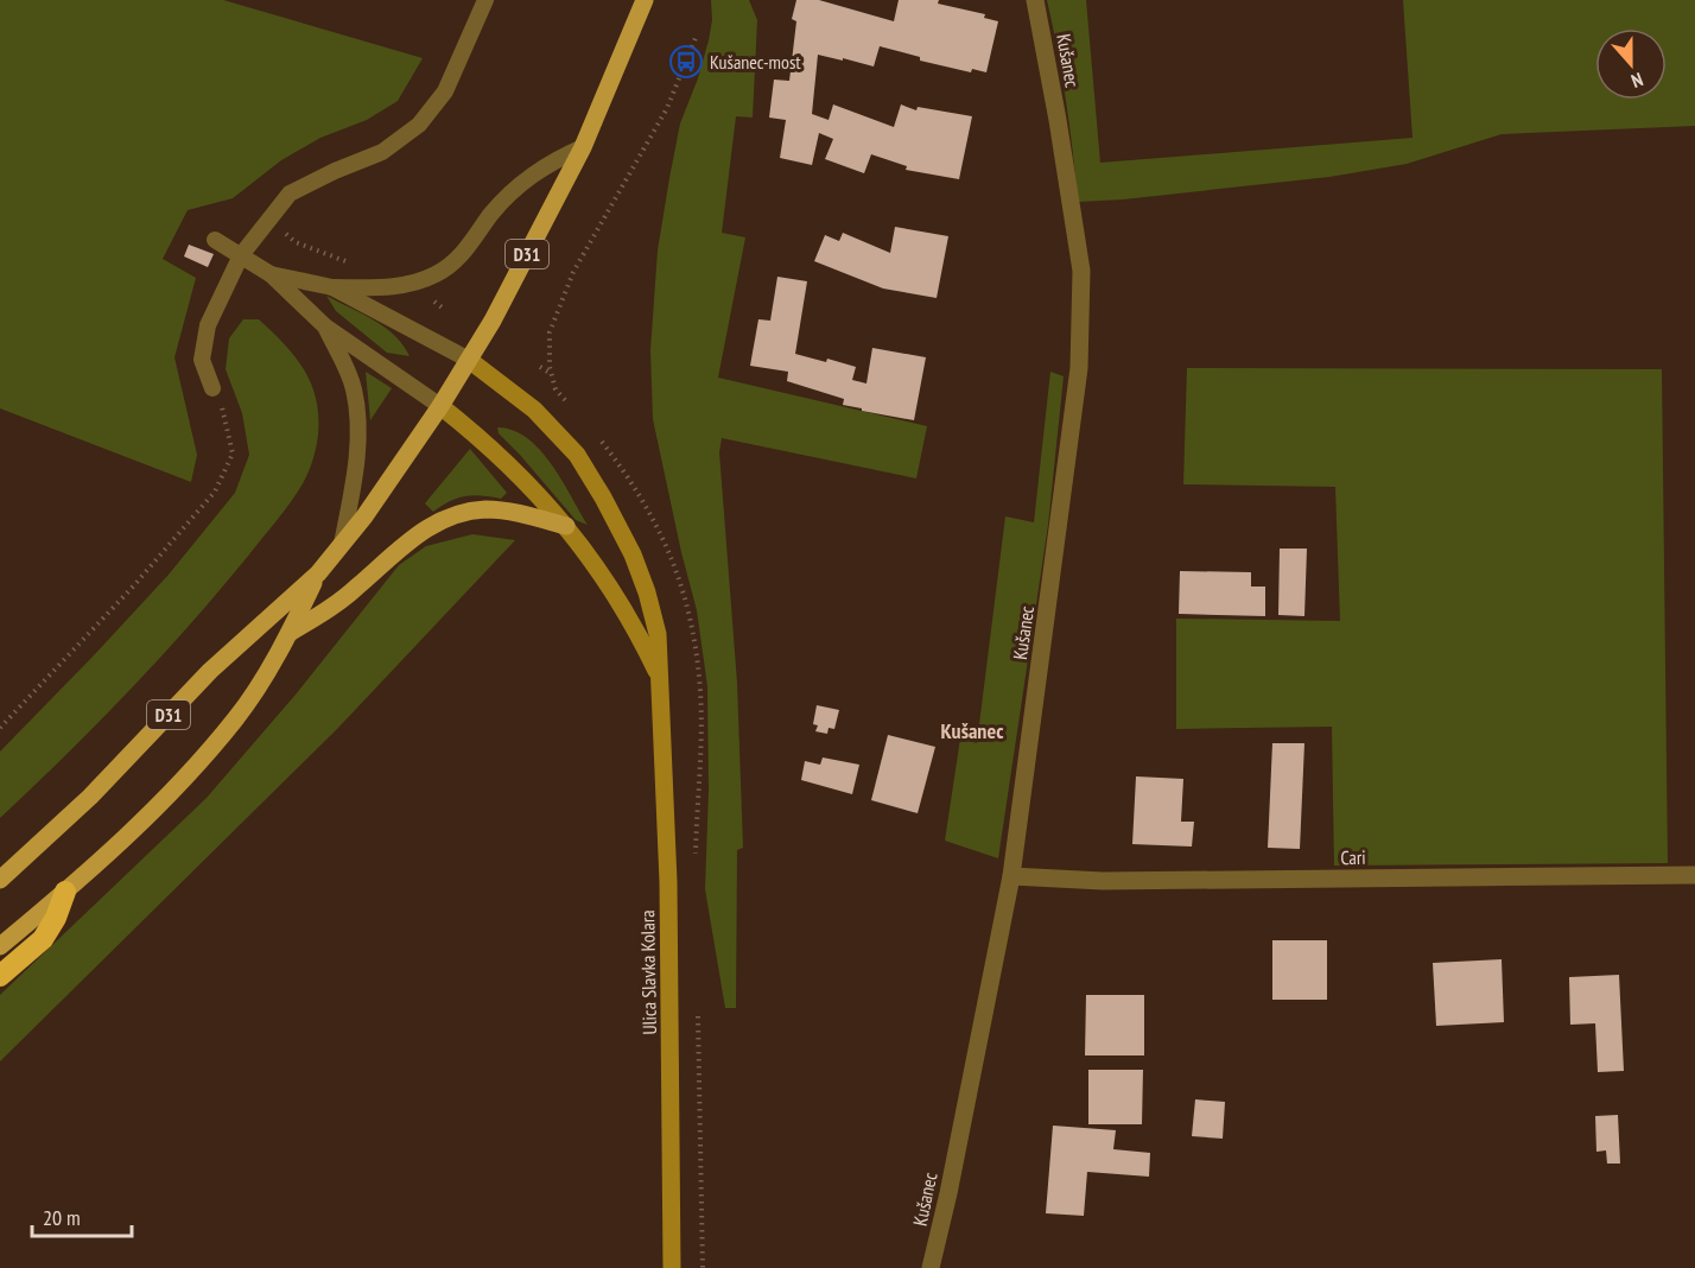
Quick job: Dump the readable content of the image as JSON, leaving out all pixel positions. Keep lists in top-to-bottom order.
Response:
{
  "streets": {
    "main road": ["D31", "Ulica Slavka Kolara"],
    "street": ["Kušanec", "Cari"]
  },
  "crossings": [
    ["Kušanec", "Cari"],
    ["D31", "Ulica Slavka Kolara"]
  ],
  "districts": ["Kušanec"],
  "places": {
    "bus stop": ["Kušanec-most"]
  },
  "scale_bar": "20 m",
  "north": "bottom"
}
